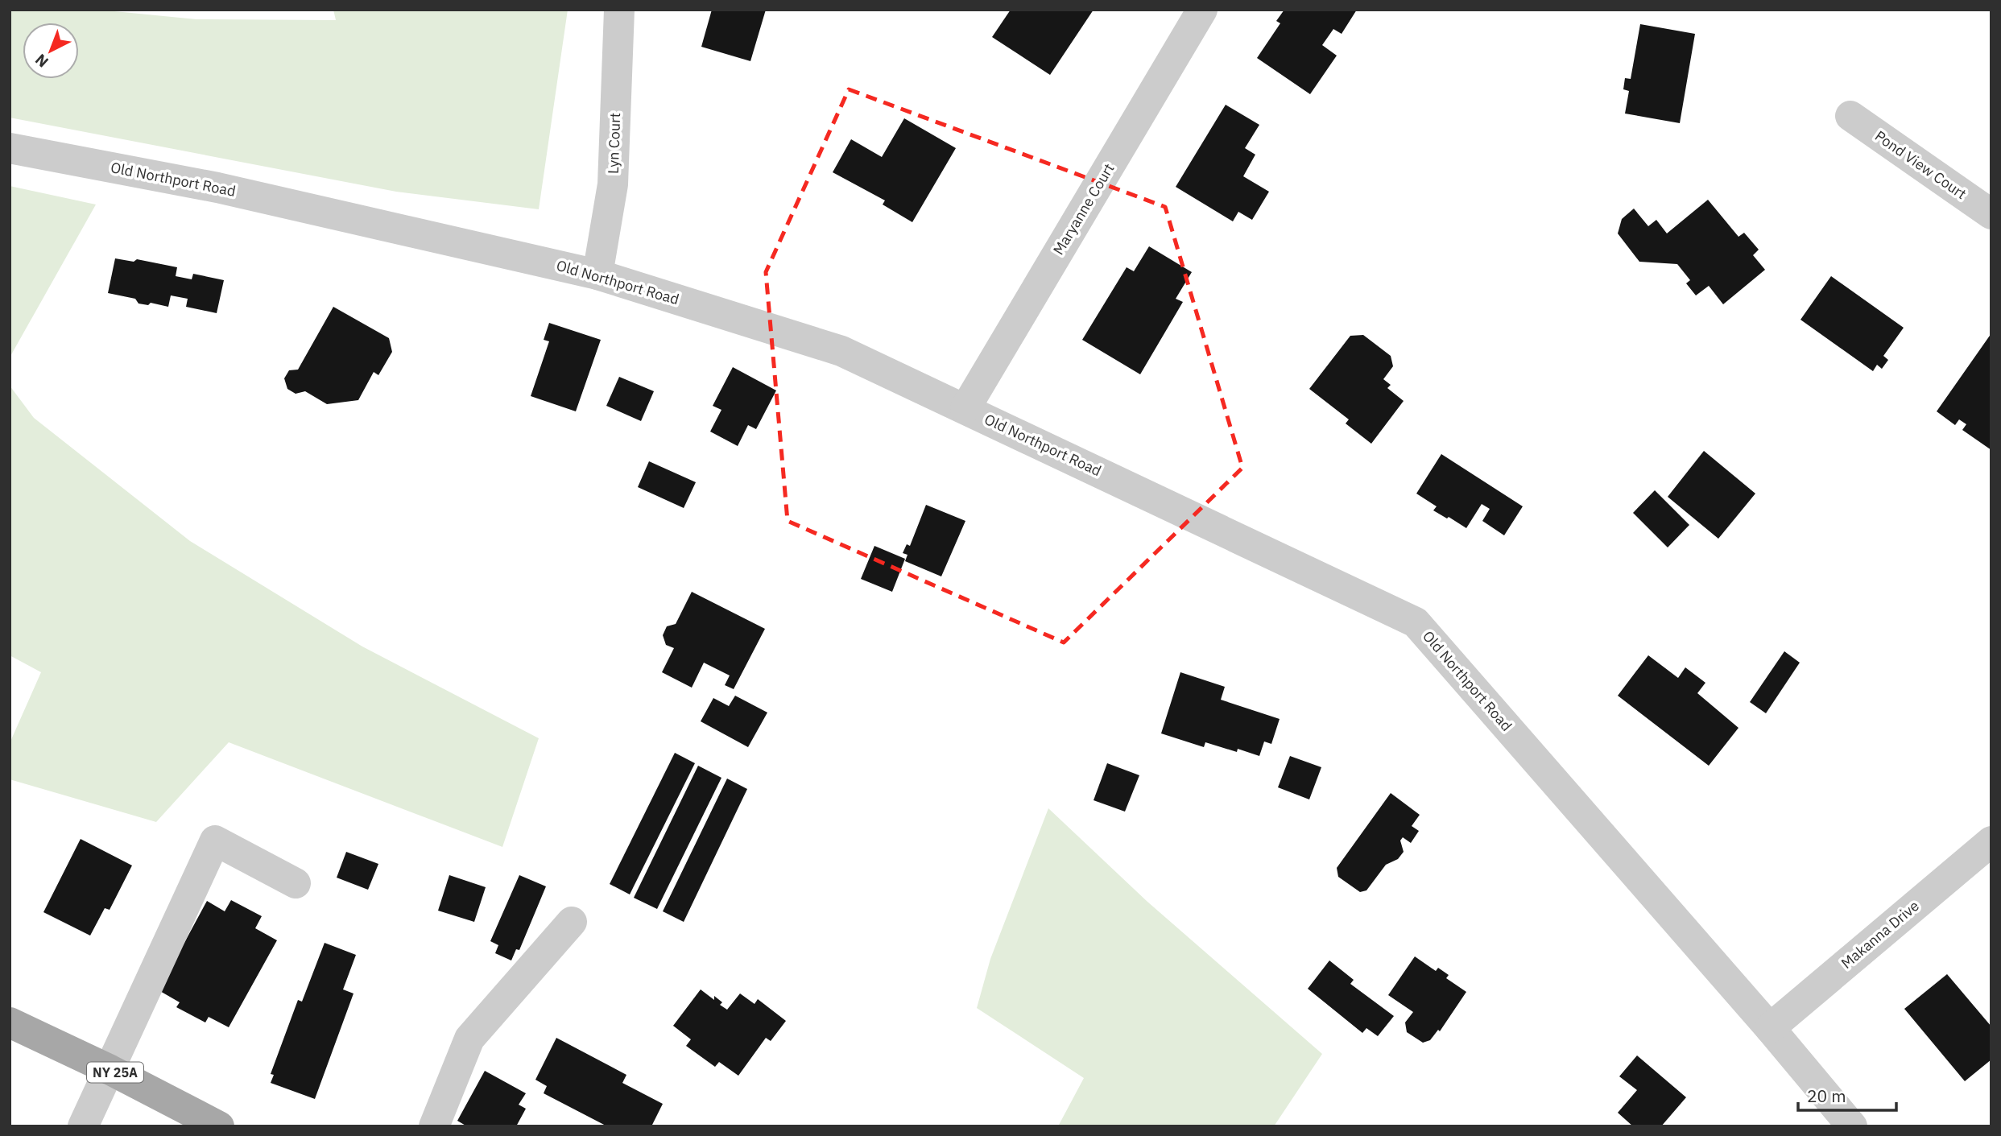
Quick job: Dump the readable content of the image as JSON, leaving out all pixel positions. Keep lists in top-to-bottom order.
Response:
{
  "streets": {
    "main road": ["NY 25A"],
    "street": [
      "Lyn Court",
      "Pond View Court",
      "Old Northport Road",
      "Maryanne Court",
      "Makanna Drive"
    ]
  },
  "crossings": [
    ["Lyn Court", "Old Northport Road"],
    ["Old Northport Road", "Maryanne Court"],
    ["Old Northport Road", "Makanna Drive"]
  ],
  "scale_bar": "20 m",
  "north": "bottom left"
}
